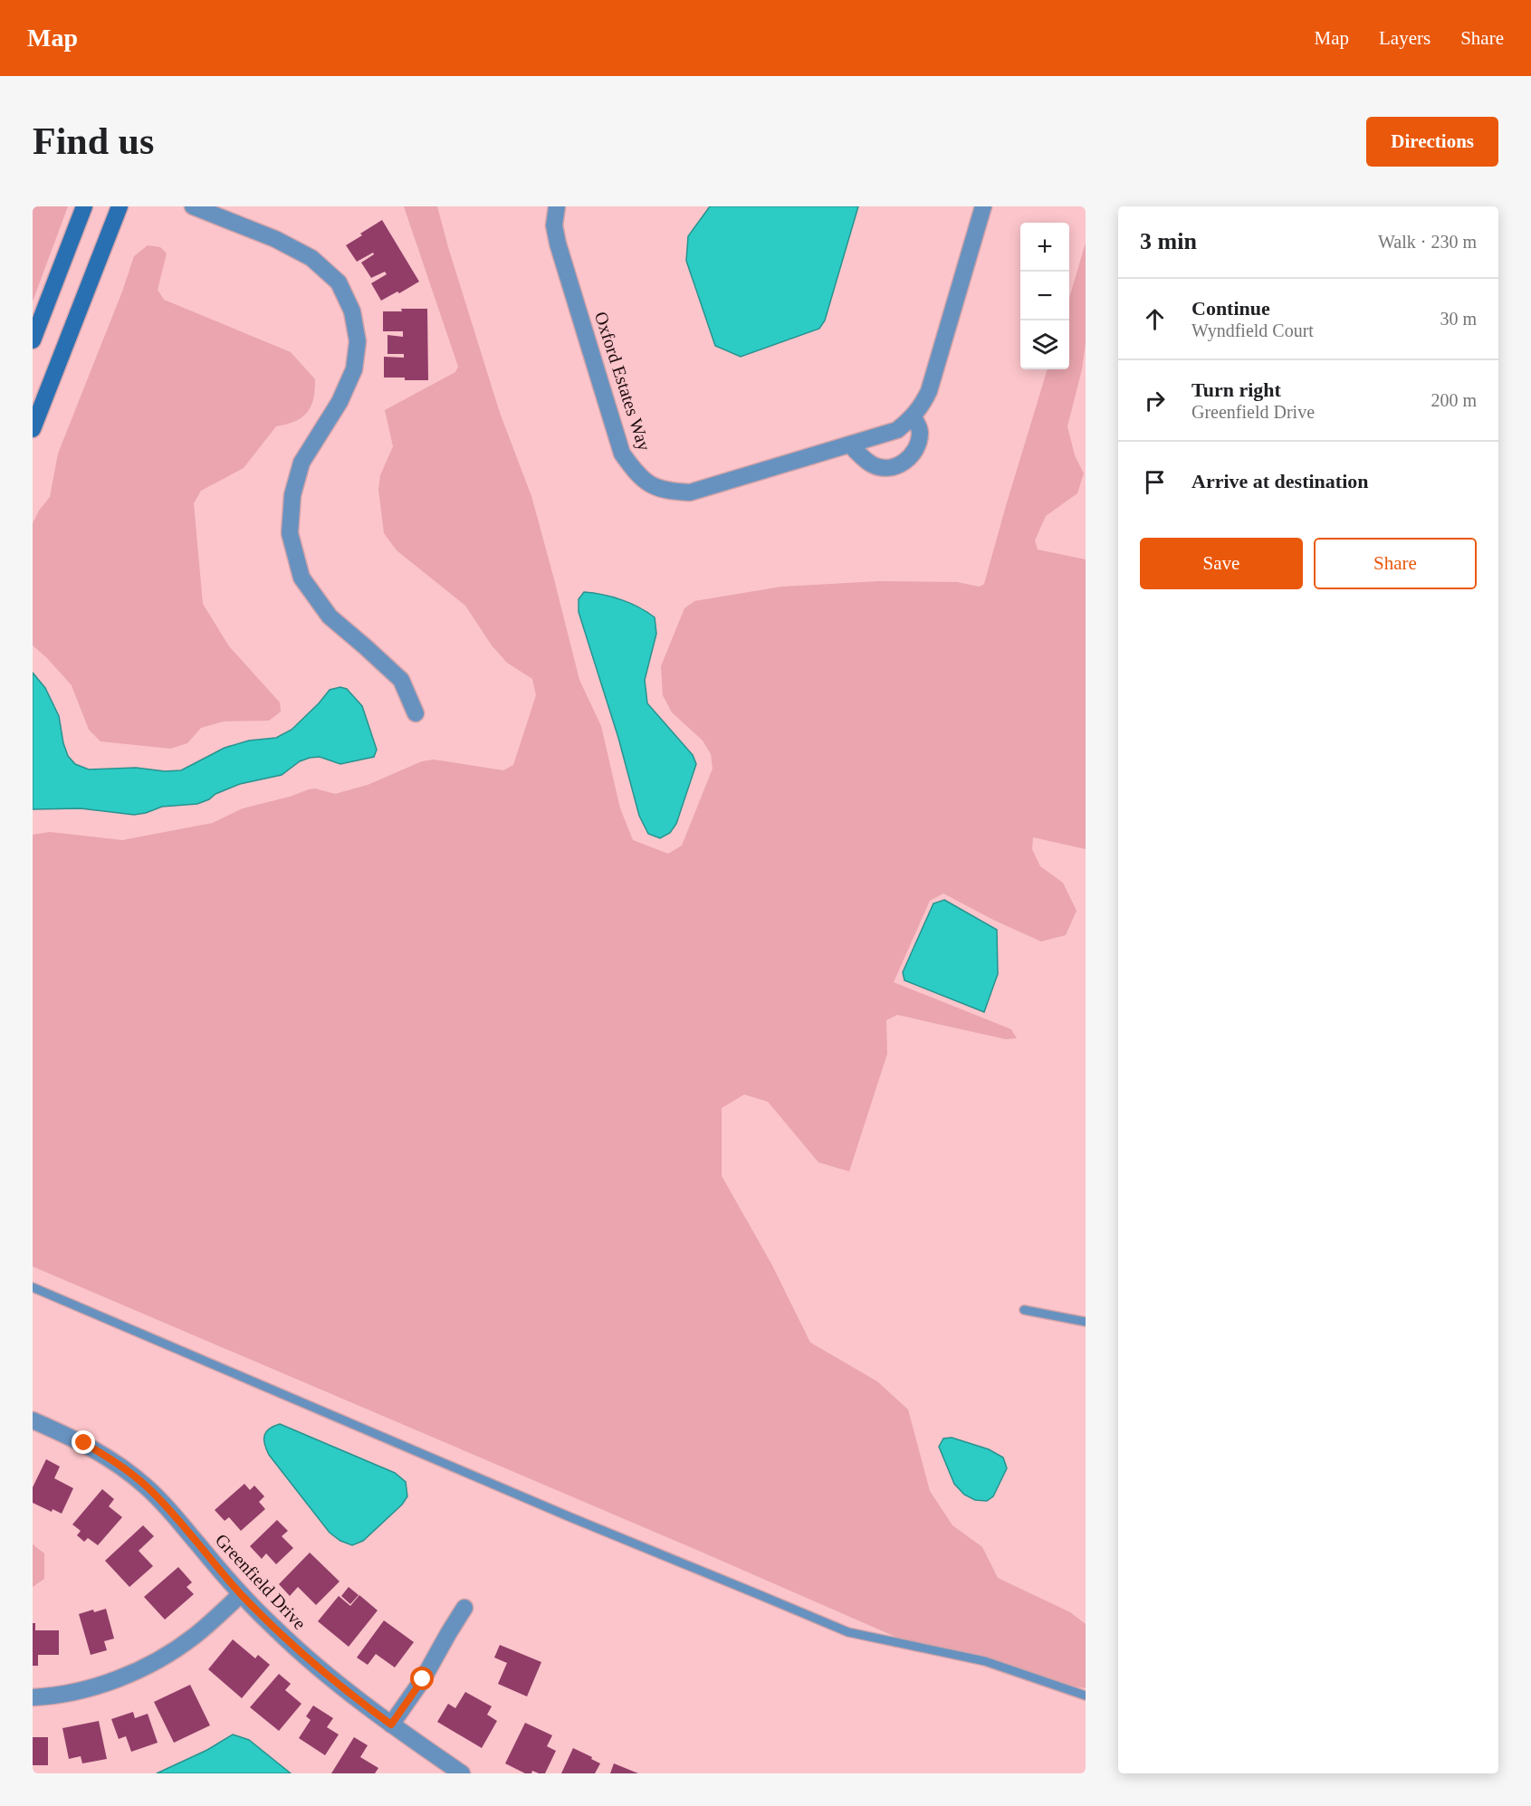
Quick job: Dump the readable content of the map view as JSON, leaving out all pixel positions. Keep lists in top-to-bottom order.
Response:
{
  "streets": {
    "street": ["Oxford Estates Way", "Greenfield Drive"]
  },
  "page": {
    "header": "Map",
    "nav": ["Map", "Layers", "Share"],
    "buttons": [
      "Directions",
      ["Save", "Share"]
    ],
    "title": "Find us",
    "heading": ["3 min", "Walk · 230 m"],
    "map_buttons": ["+", "−"],
    "list": [
      ["Continue", "Wyndfield Court", "30 m"],
      ["Turn right", "Greenfield Drive", "200 m"],
      "Arrive at destination"
    ]
  }
}
